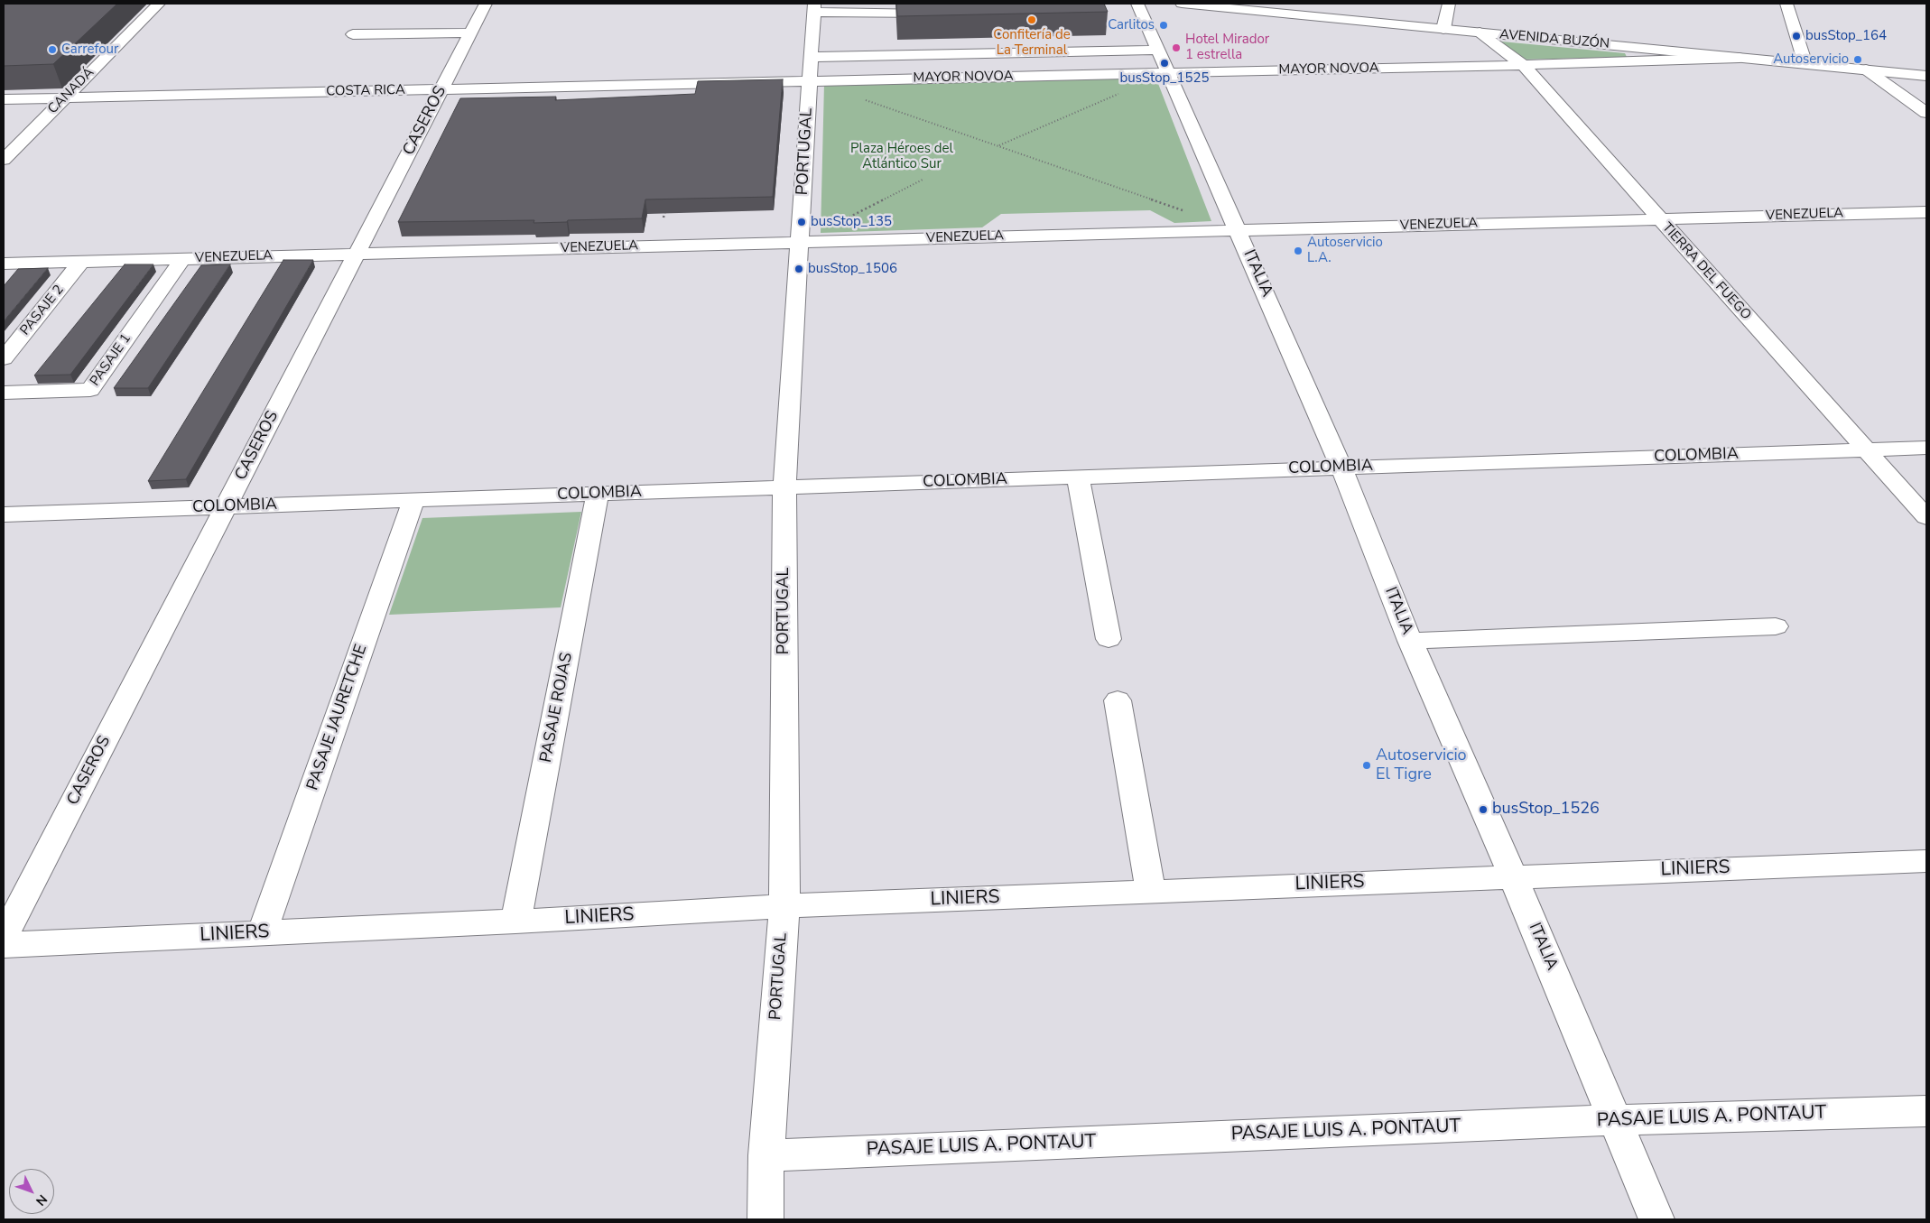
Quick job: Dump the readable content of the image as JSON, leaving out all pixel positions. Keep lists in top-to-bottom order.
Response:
{
  "streets": {
    "street": [
      "AVENIDA BUZÓN",
      "MAYOR NOVOA",
      "CANADÁ",
      "COSTA RICA",
      "CASEROS",
      "PORTUGAL",
      "VENEZUELA",
      "TIERRA DEL FUEGO",
      "ITALIA",
      "PASAJE 2",
      "PASAJE 1",
      "COLOMBIA",
      "PASAJE ROJAS",
      "PASAJE JAURETCHE",
      "LINIERS",
      "PASAJE LUIS A. PONTAUT"
    ]
  },
  "crossings": [
    ["AVENIDA BUZÓN", "MAYOR NOVOA"],
    ["AVENIDA BUZÓN", "TIERRA DEL FUEGO"],
    ["MAYOR NOVOA", "COSTA RICA"],
    ["MAYOR NOVOA", "PORTUGAL"],
    ["MAYOR NOVOA", "TIERRA DEL FUEGO"],
    ["MAYOR NOVOA", "ITALIA"],
    ["CANADÁ", "COSTA RICA"],
    ["COSTA RICA", "CASEROS"],
    ["COSTA RICA", "PORTUGAL"],
    ["CASEROS", "VENEZUELA"],
    ["CASEROS", "COLOMBIA"],
    ["PORTUGAL", "VENEZUELA"],
    ["PORTUGAL", "COLOMBIA"],
    ["PORTUGAL", "LINIERS"],
    ["PORTUGAL", "PASAJE LUIS A. PONTAUT"],
    ["VENEZUELA", "TIERRA DEL FUEGO"],
    ["VENEZUELA", "ITALIA"],
    ["VENEZUELA", "PASAJE 2"],
    ["VENEZUELA", "PASAJE 1"],
    ["TIERRA DEL FUEGO", "COLOMBIA"],
    ["ITALIA", "COLOMBIA"],
    ["ITALIA", "LINIERS"],
    ["ITALIA", "PASAJE LUIS A. PONTAUT"],
    ["COLOMBIA", "PASAJE ROJAS"],
    ["COLOMBIA", "PASAJE JAURETCHE"],
    ["PASAJE ROJAS", "LINIERS"],
    ["PASAJE JAURETCHE", "LINIERS"]
  ],
  "parks": ["Plaza Héroes del Atlántico Sur"],
  "places": [
    "Confitería de La Terminal",
    "Carlitos",
    "busStop_164",
    "Hotel Mirador 1 estrella",
    "Carrefour",
    "Autoservicio",
    "busStop_1525",
    "busStop_135",
    "Autoservicio L.A.",
    "busStop_1506",
    "Autoservicio El Tigre",
    "busStop_1526"
  ],
  "north": "bottom right"
}
